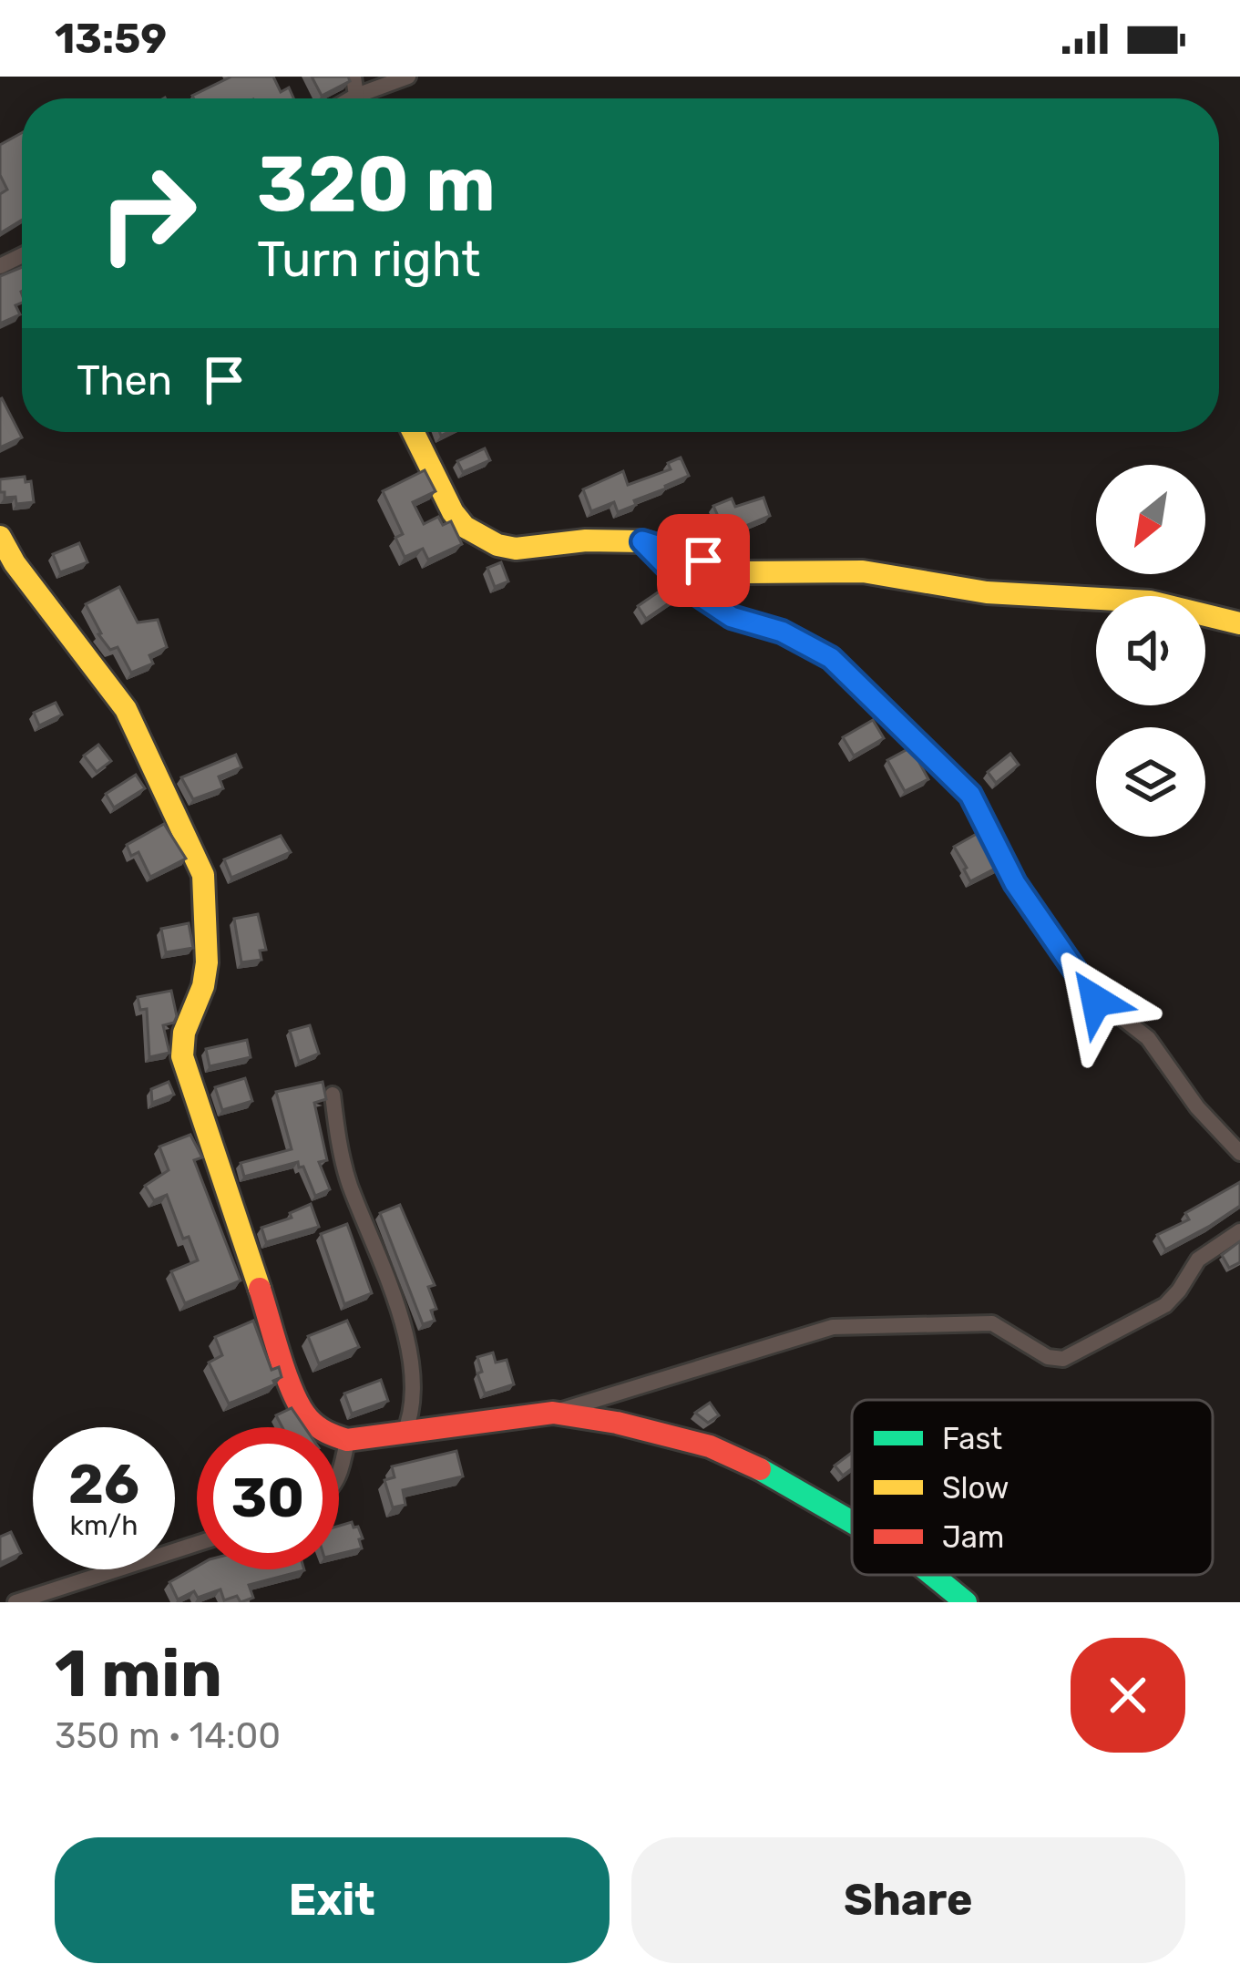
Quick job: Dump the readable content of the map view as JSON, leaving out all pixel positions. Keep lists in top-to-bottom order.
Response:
{
  "legend": ["Fast", "Slow", "Jam"],
  "north": "bottom left",
  "page": {
    "status": "13:59",
    "turn": ["320 m", "Turn right"],
    "then": "Then",
    "speed": "26 km/h",
    "limit": "30",
    "heading": ["1 min", "350 m · 14:00"],
    "buttons": ["Exit", "Share"]
  }
}
